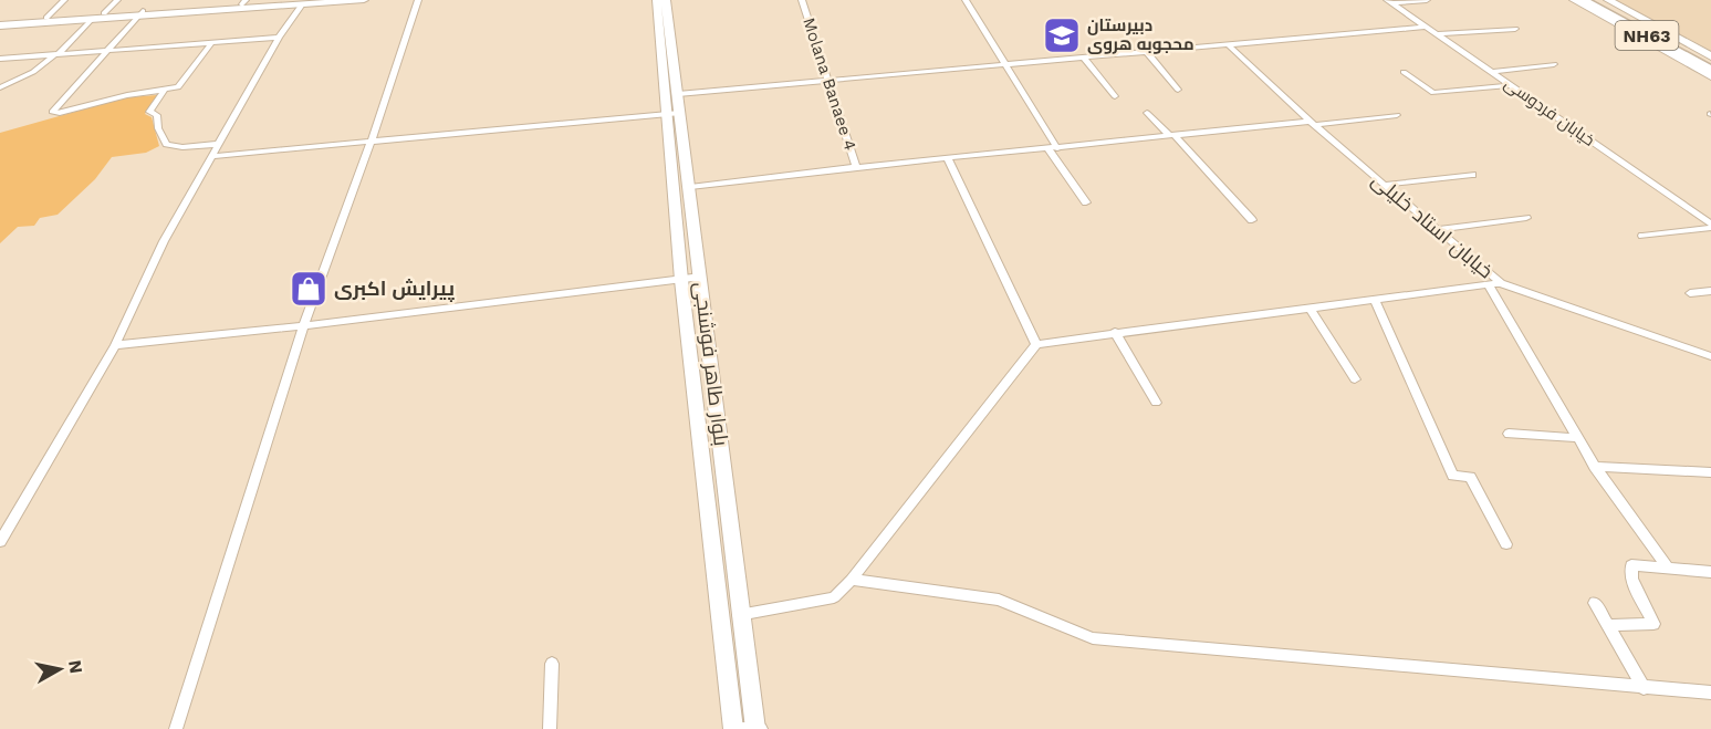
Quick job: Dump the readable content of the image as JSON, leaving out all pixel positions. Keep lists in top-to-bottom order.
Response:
{
  "streets": {
    "highway": ["NH63"],
    "street": [
      "Molana Banaee 4",
      "خیابان فردوسی",
      "خیابان استاد خلیلی",
      "بلوار طاهر فوشنجی"
    ]
  },
  "places": {
    "school or university": ["دبیرستان محجوبه هروی"],
    "shop": ["پیرایش اکبری"]
  },
  "north": "right"
}
